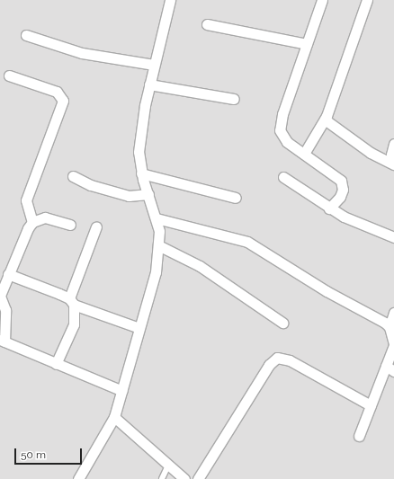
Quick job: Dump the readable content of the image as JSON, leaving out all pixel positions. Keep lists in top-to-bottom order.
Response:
{
  "scale_bar": "50 m"
}
